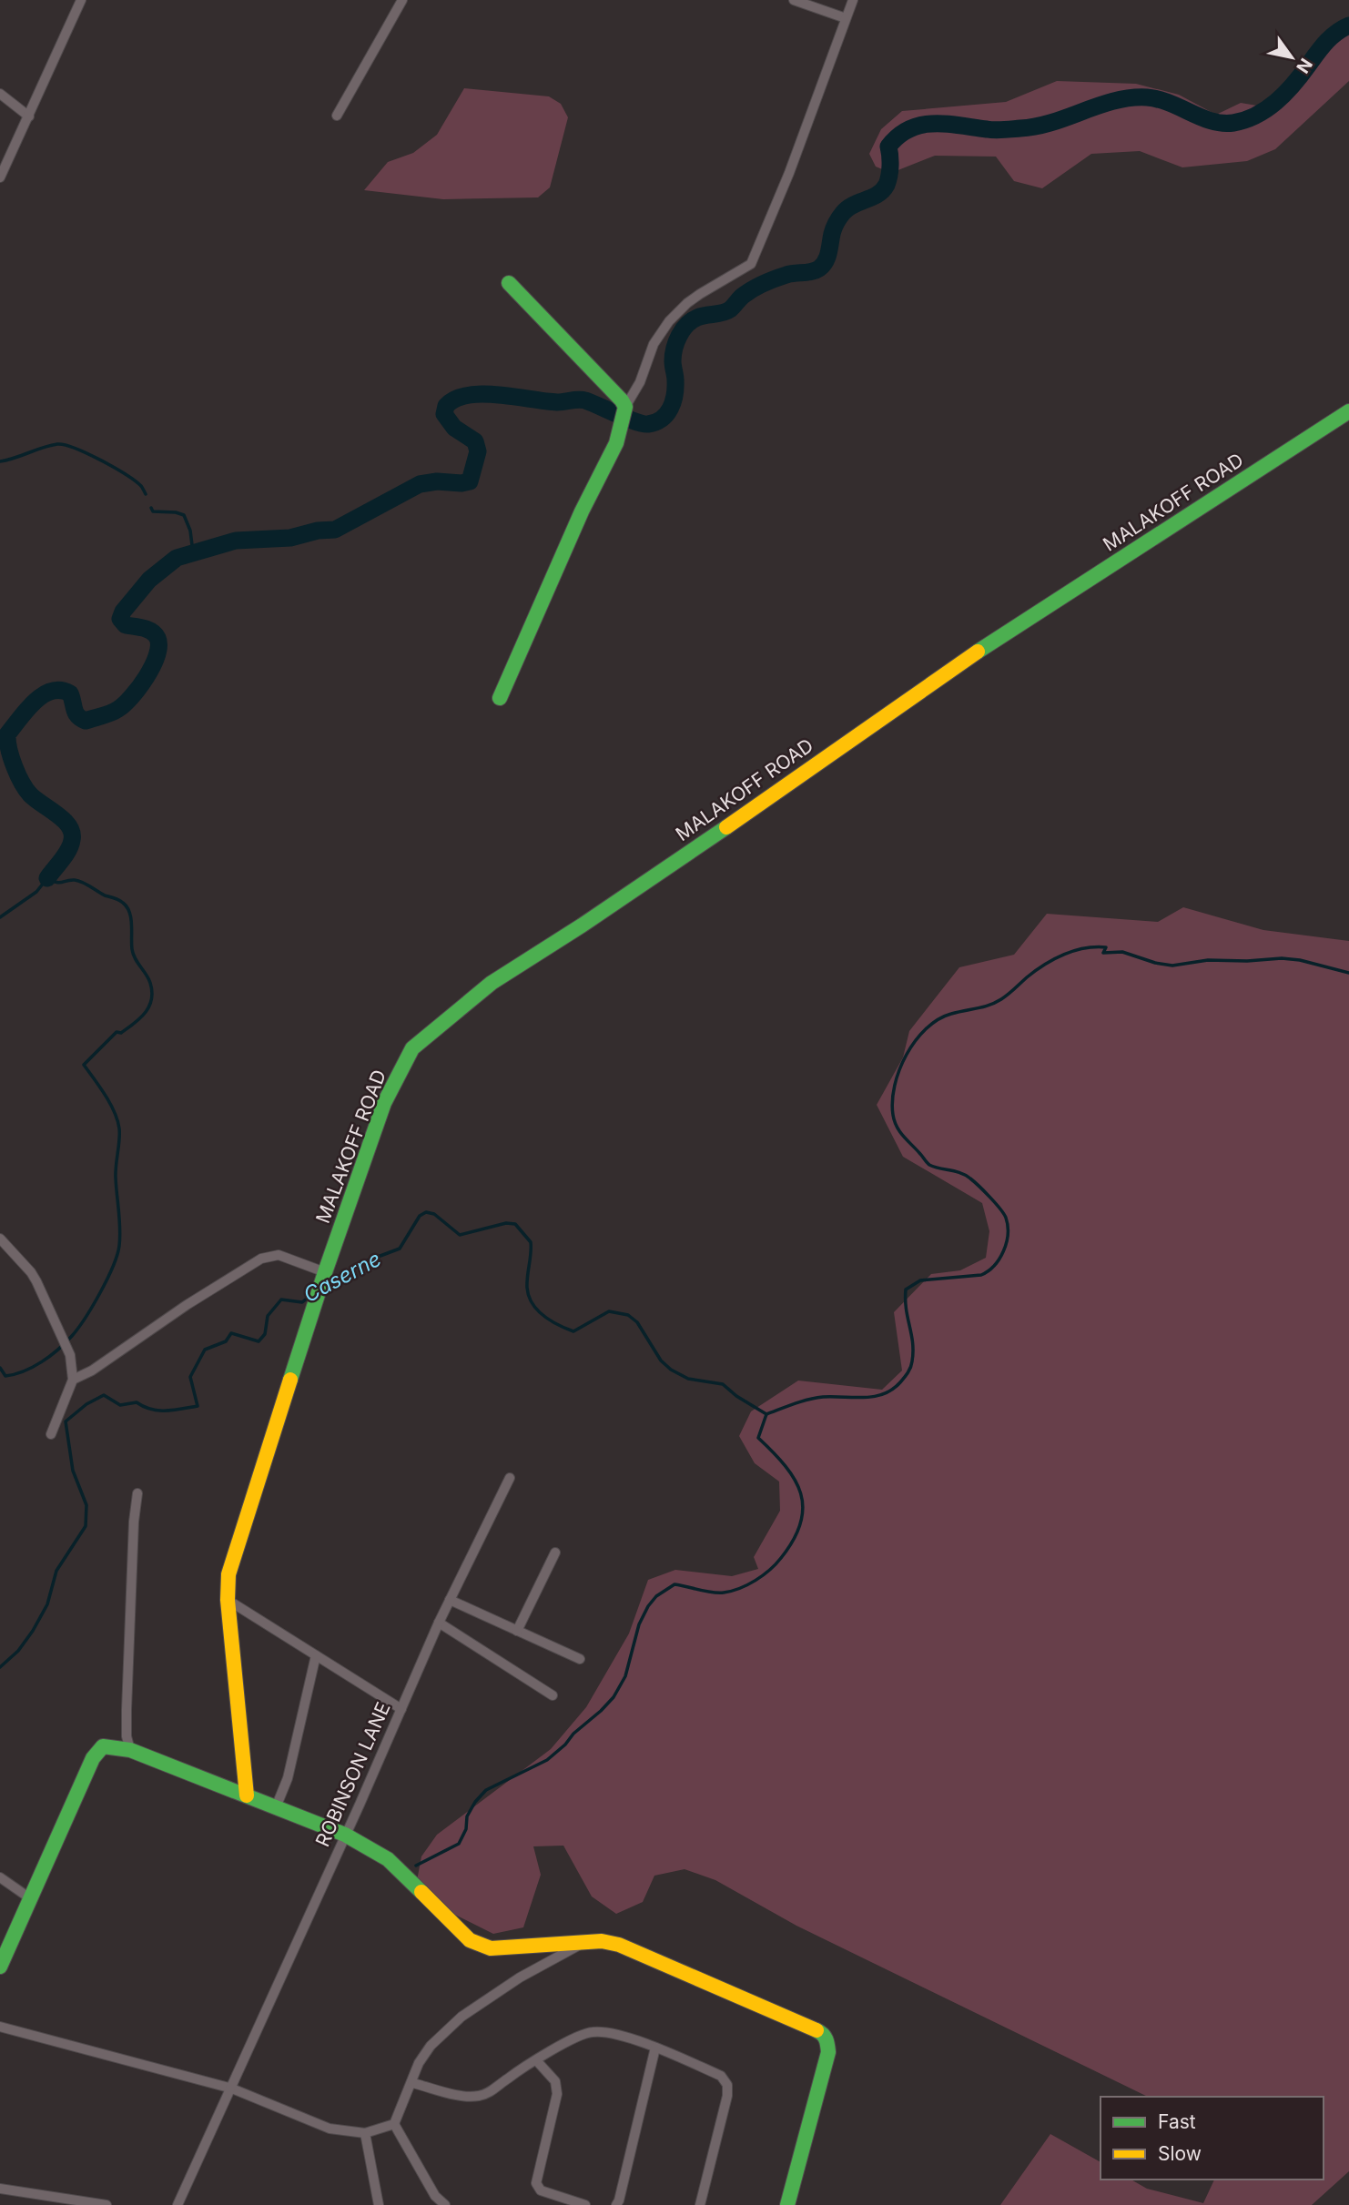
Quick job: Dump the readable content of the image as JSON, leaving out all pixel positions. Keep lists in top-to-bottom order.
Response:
{
  "streets": {
    "street": ["MALAKOFF ROAD", "ROBINSON LANE"]
  },
  "water": ["Caserne"],
  "legend": ["Fast", "Slow"],
  "north": "bottom right"
}
